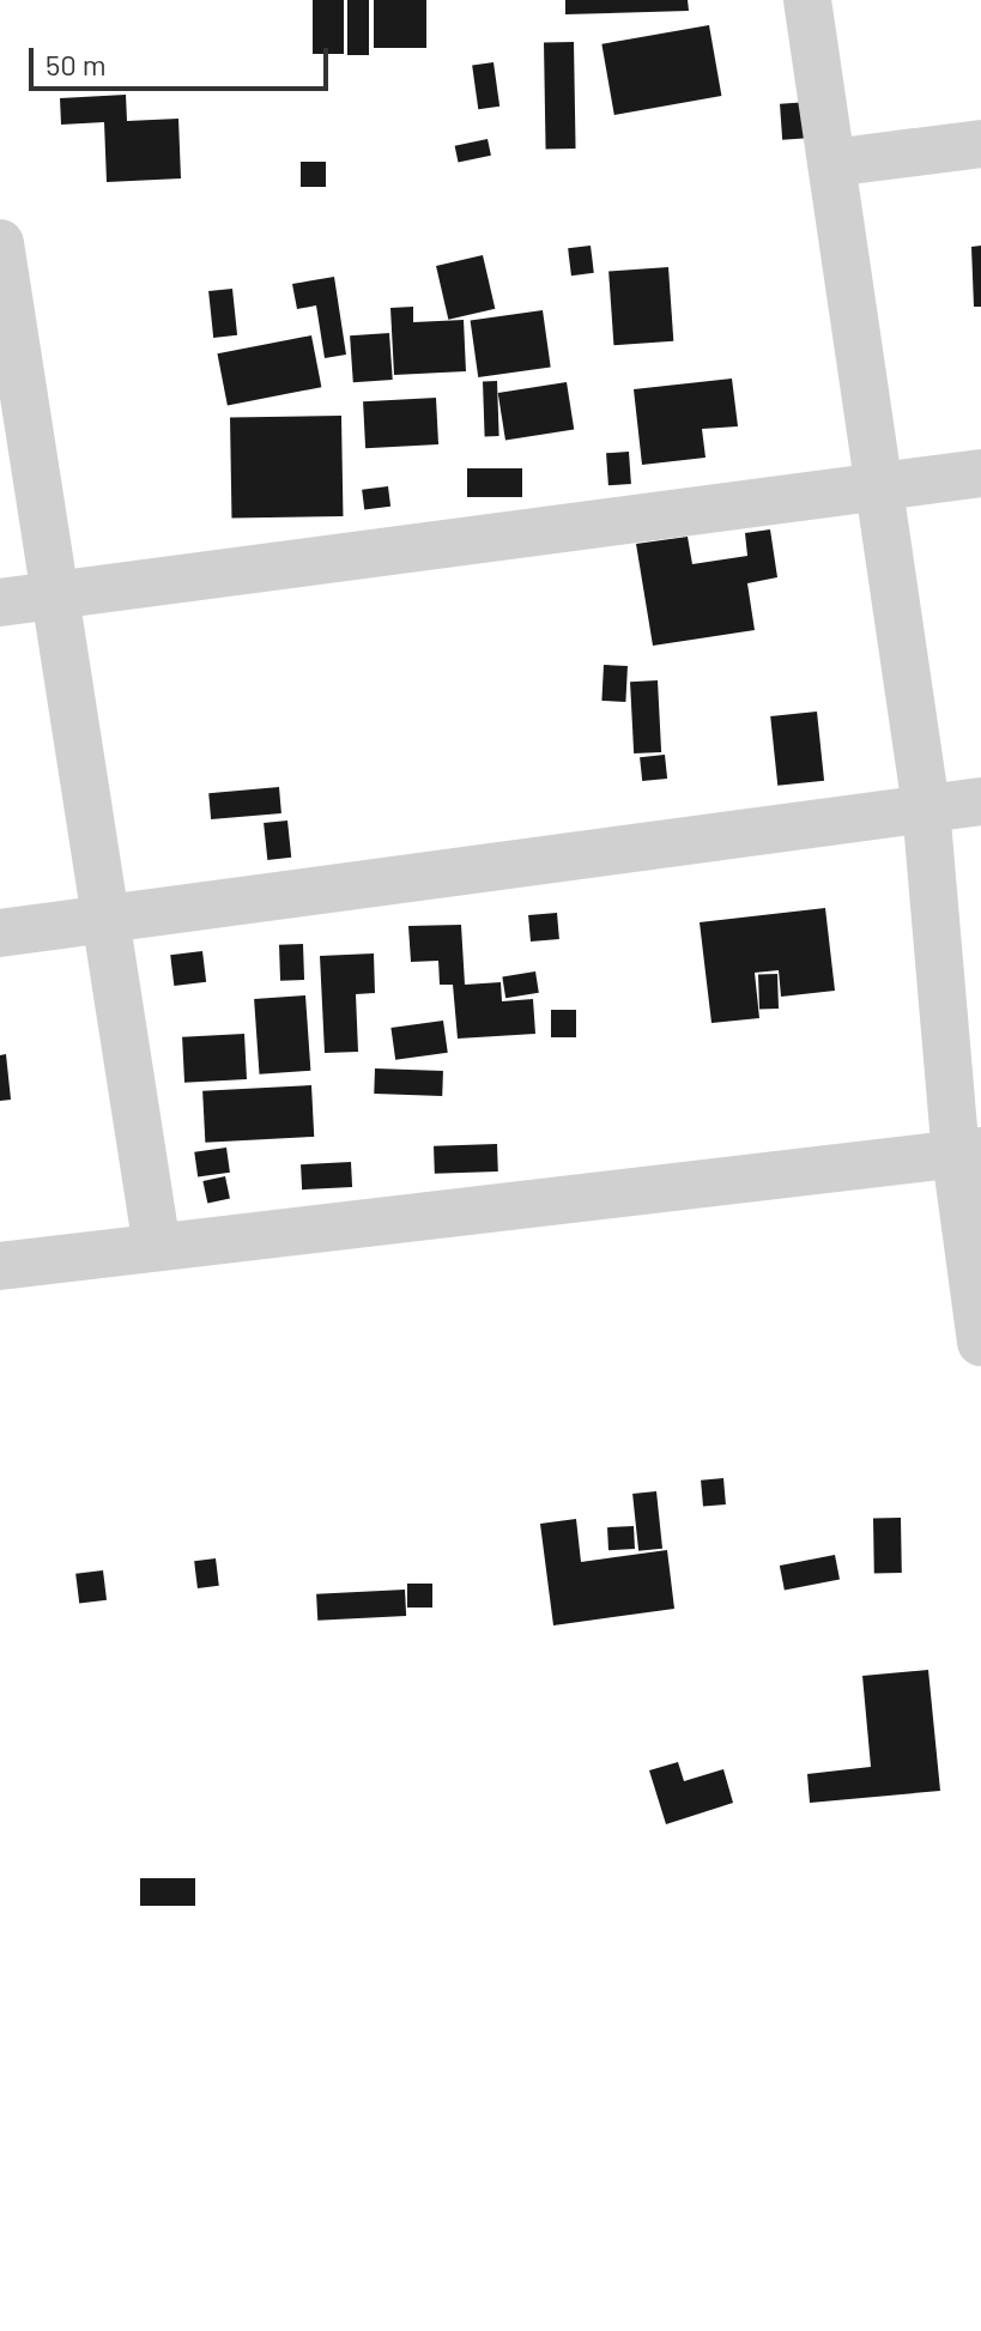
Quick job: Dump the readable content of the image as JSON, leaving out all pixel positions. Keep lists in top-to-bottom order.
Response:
{
  "scale_bar": "50 m"
}
